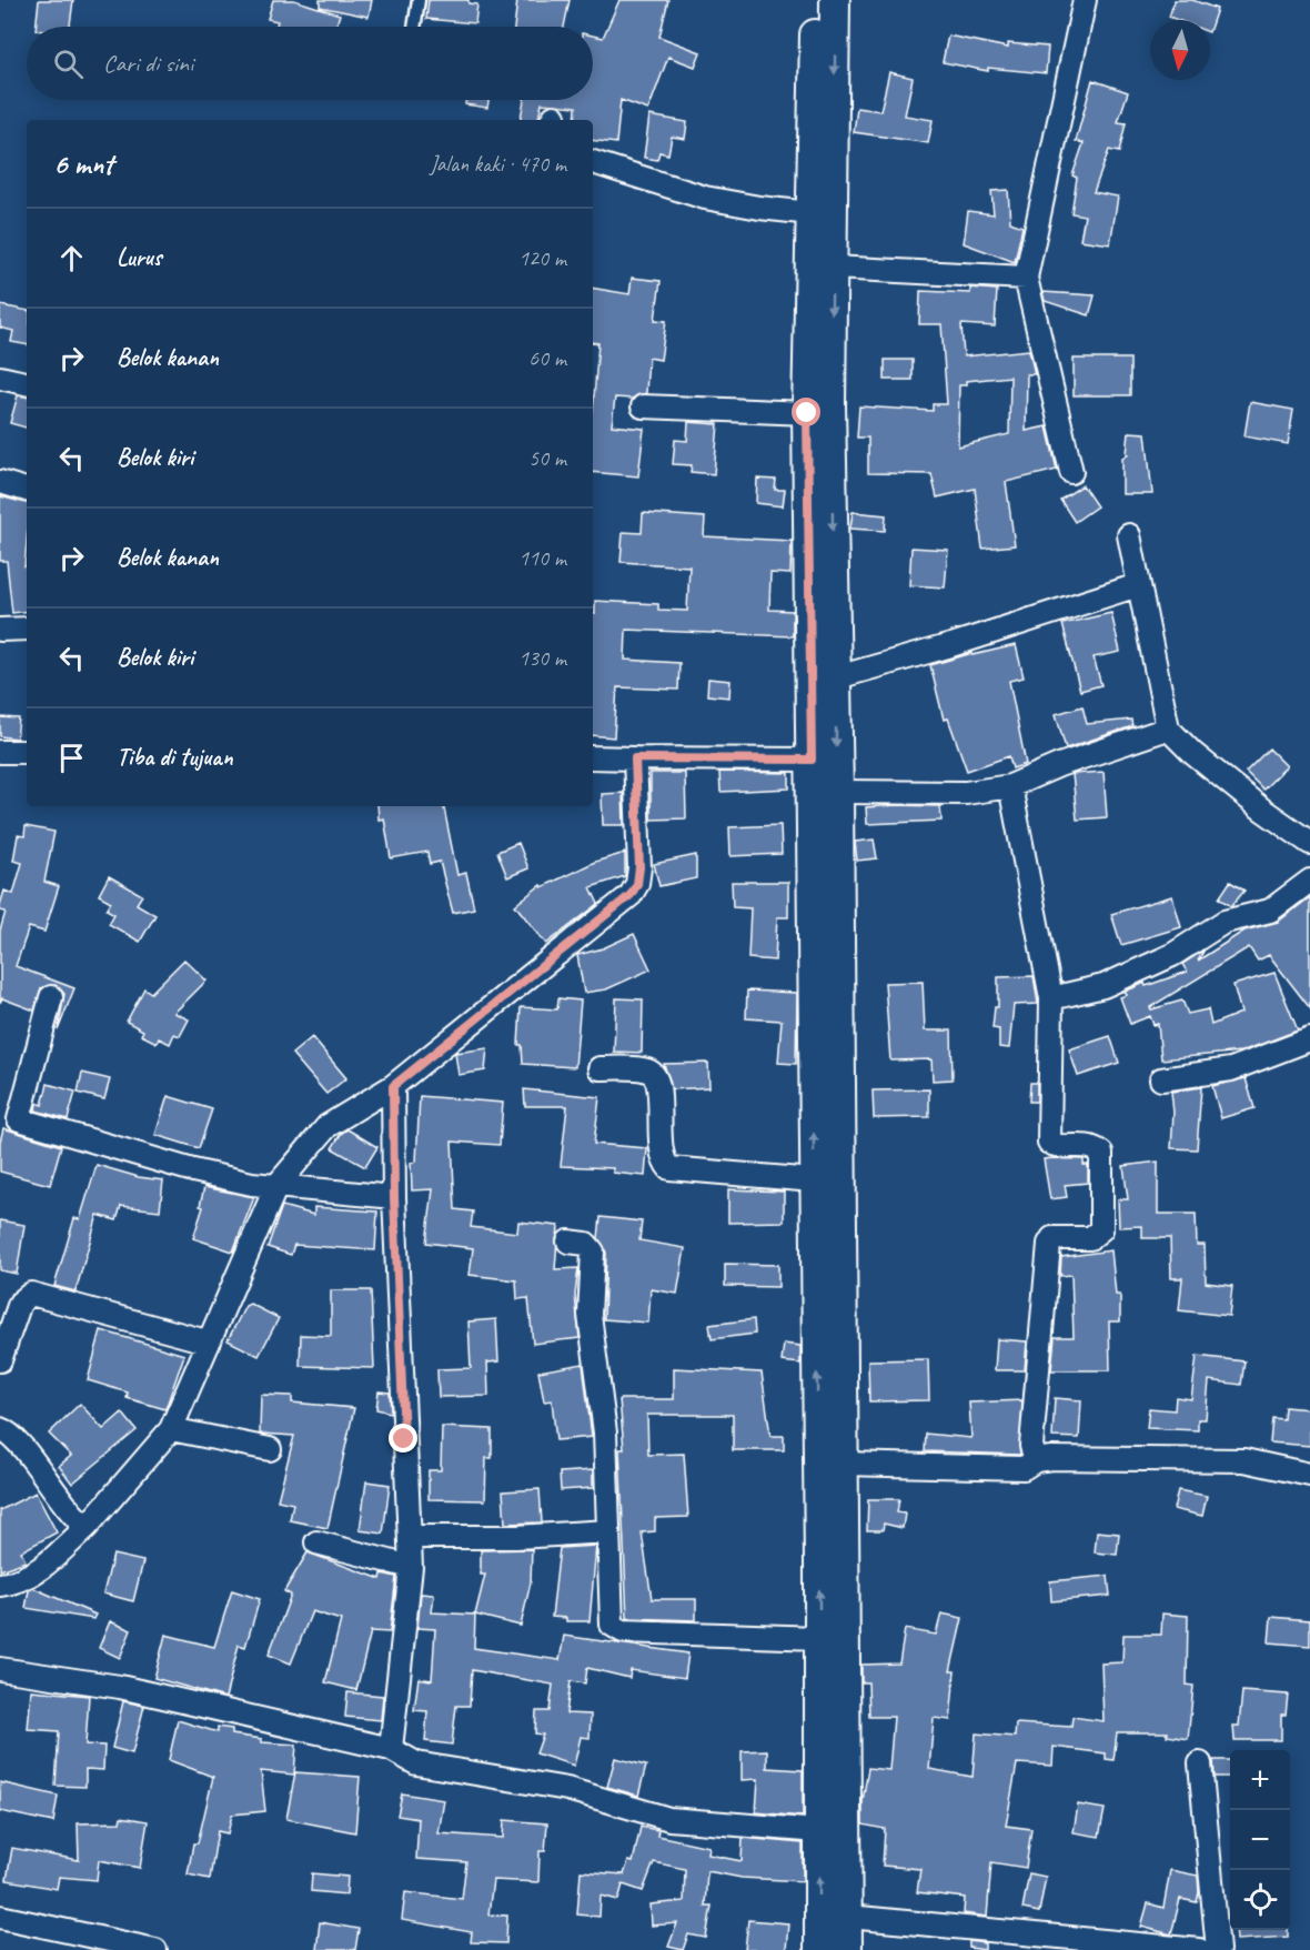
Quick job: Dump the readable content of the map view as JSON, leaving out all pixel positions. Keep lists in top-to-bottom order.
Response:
{
  "north": "bottom",
  "page": {
    "search": "Cari di sini",
    "heading": ["6 mnt", "Jalan kaki · 470 m"],
    "list": [
      ["Lurus", "120 m"],
      ["Belok kanan", "60 m"],
      ["Belok kiri", "50 m"],
      ["Belok kanan", "110 m"],
      ["Belok kiri", "130 m"],
      "Tiba di tujuan"
    ],
    "map_buttons": ["+", "−"]
  }
}
